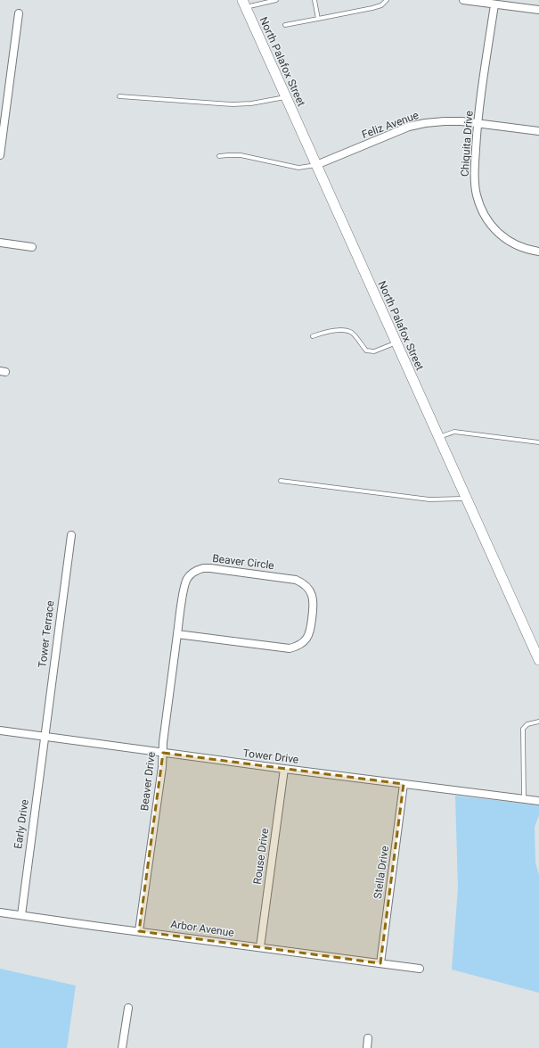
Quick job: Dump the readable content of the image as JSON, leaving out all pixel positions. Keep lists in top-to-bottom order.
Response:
{
  "streets": {
    "main road": ["North Palafox Street"],
    "street": [
      "Feliz Avenue",
      "Chiquita Drive",
      "Beaver Circle",
      "Tower Terrace",
      "Tower Drive",
      "Beaver Drive",
      "Early Drive",
      "Rouse Drive",
      "Stella Drive",
      "Arbor Avenue"
    ]
  },
  "crossings": [
    ["North Palafox Street", "Feliz Avenue"],
    ["Feliz Avenue", "Chiquita Drive"],
    ["Beaver Circle", "Beaver Drive"],
    ["Tower Terrace", "Tower Drive"],
    ["Tower Terrace", "Early Drive"],
    ["Tower Drive", "Beaver Drive"],
    ["Tower Drive", "Early Drive"],
    ["Tower Drive", "Rouse Drive"],
    ["Tower Drive", "Stella Drive"],
    ["Beaver Drive", "Arbor Avenue"],
    ["Early Drive", "Arbor Avenue"],
    ["Rouse Drive", "Arbor Avenue"],
    ["Stella Drive", "Arbor Avenue"]
  ]
}
